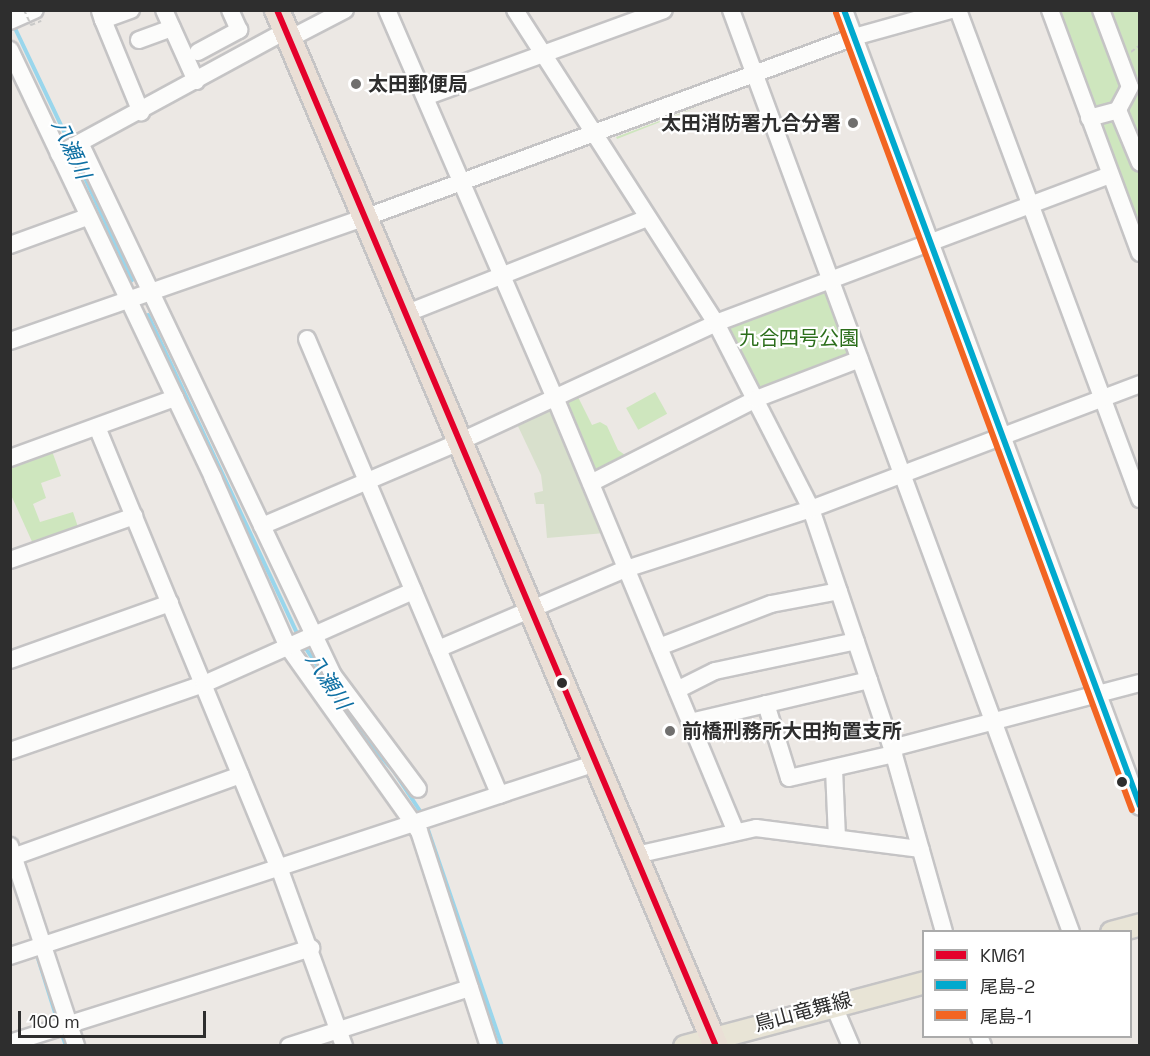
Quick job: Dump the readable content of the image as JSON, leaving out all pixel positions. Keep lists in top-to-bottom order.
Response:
{
  "streets": {
    "main road": ["鳥山竜舞線"]
  },
  "water": ["八瀬川"],
  "parks": ["九合四号公園"],
  "places": ["太田郵便局", "太田消防署九合分署", "前橋刑務所大田拘置支所"],
  "lines": ["transit line KM61", "transit line 尾島-2", "transit line 尾島-1"],
  "legend": ["KM61", "尾島-2", "尾島-1"],
  "scale_bar": "100 m"
}
